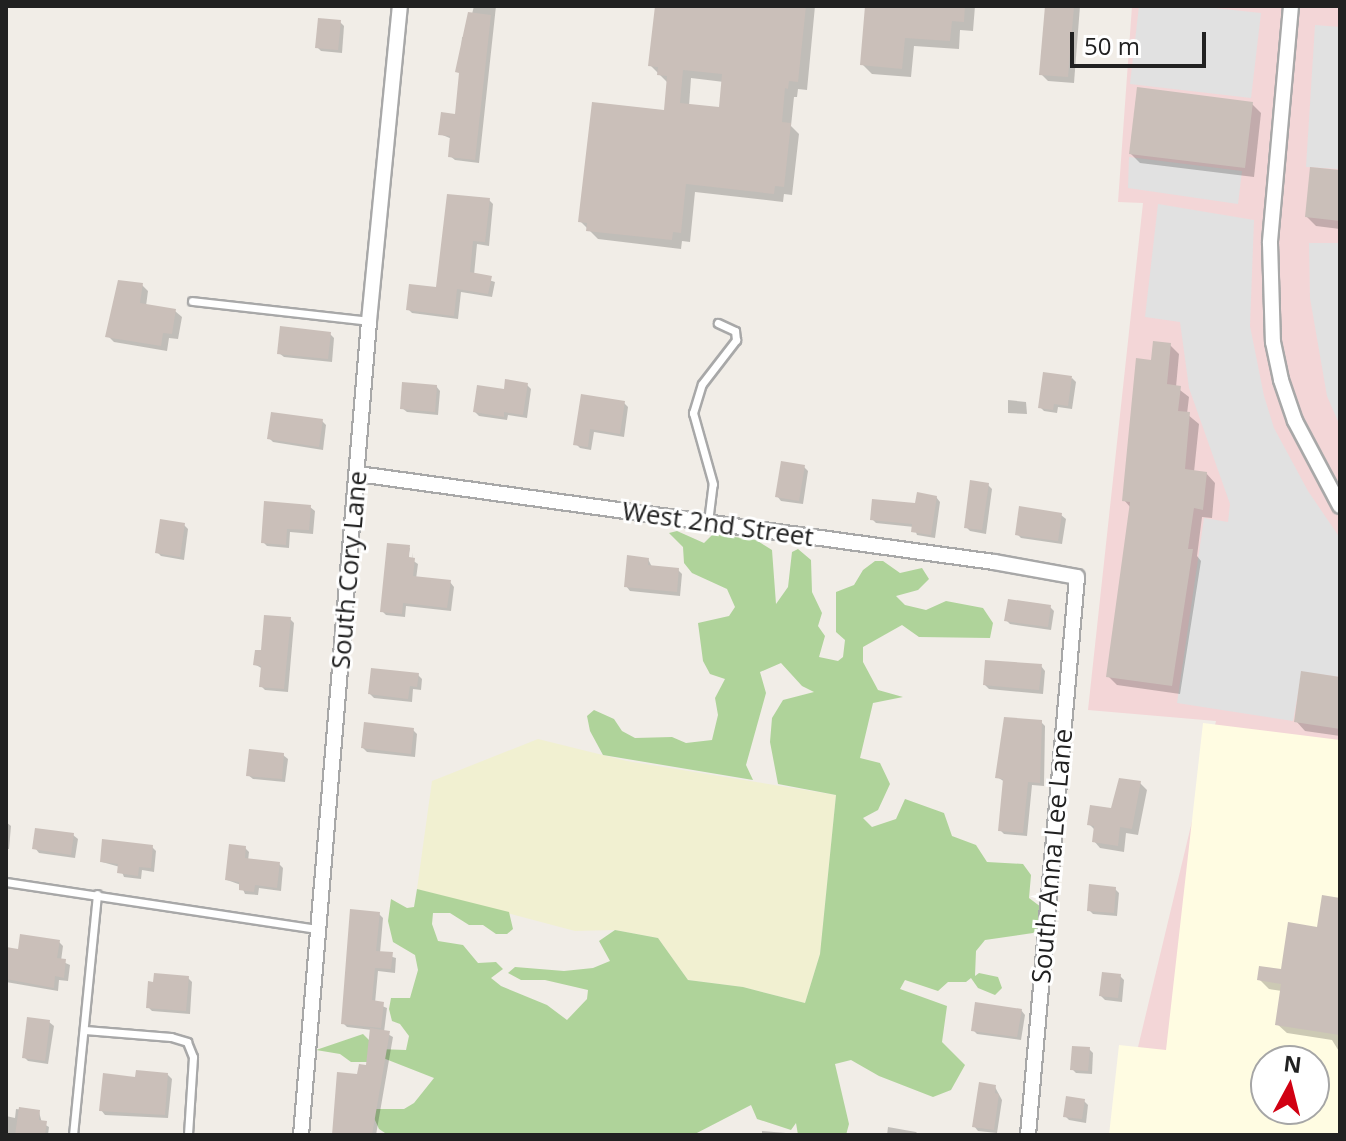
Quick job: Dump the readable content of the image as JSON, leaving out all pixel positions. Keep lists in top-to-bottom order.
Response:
{
  "streets": {
    "street": ["West 2nd Street", "South Cory Lane", "South Anna Lee Lane"]
  },
  "crossings": [
    ["West 2nd Street", "South Cory Lane"],
    ["West 2nd Street", "South Anna Lee Lane"]
  ],
  "scale_bar": "50 m",
  "north": "top"
}
